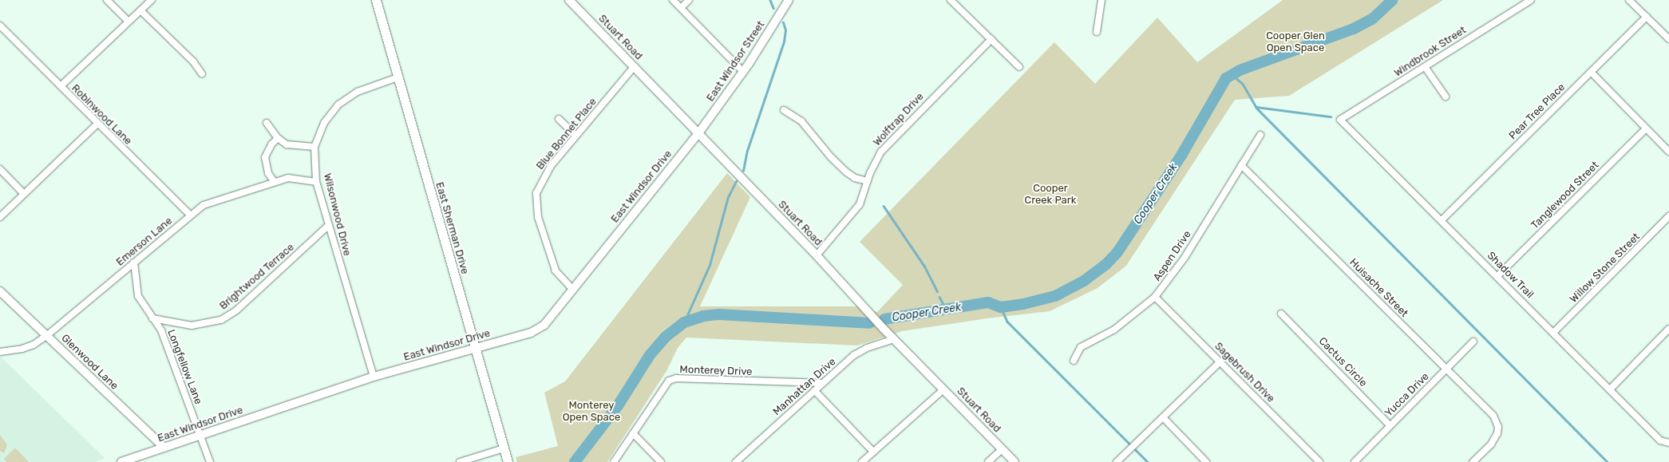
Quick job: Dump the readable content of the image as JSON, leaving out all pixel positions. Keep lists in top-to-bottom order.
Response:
{
  "streets": {
    "main road": ["East Sherman Drive"],
    "street": [
      "Stuart Road",
      "Windbrook Street",
      "East Windsor Street",
      "Pear Tree Place",
      "Robinwood Lane",
      "Wolftrap Drive",
      "Blue Bonnet Place",
      "East Windsor Drive",
      "Tanglewood Street",
      "Wilsonwood Drive",
      "Emerson Lane",
      "Aspen Drive",
      "Willow Stone Street",
      "Shadow Trail",
      "Brightwood Terrace",
      "Huisache Street",
      "Glenwood Lane",
      "Cactus Circle",
      "Longfellow Lane",
      "Monterey Drive",
      "Sagebrush Drive",
      "Manhattan Drive",
      "Yucca Drive"
    ]
  },
  "crossings": [
    ["Stuart Road", "East Windsor Street"],
    ["Stuart Road", "Wolftrap Drive"],
    ["Stuart Road", "Blue Bonnet Place"],
    ["Stuart Road", "East Windsor Drive"],
    ["Stuart Road", "Manhattan Drive"],
    ["Windbrook Street", "Shadow Trail"],
    ["East Windsor Street", "East Windsor Drive"],
    ["Pear Tree Place", "Shadow Trail"],
    ["Robinwood Lane", "Emerson Lane"],
    ["Blue Bonnet Place", "East Windsor Drive"],
    ["East Windsor Drive", "Wilsonwood Drive"],
    ["East Windsor Drive", "East Sherman Drive"],
    ["East Windsor Drive", "Glenwood Lane"],
    ["East Windsor Drive", "Longfellow Lane"],
    ["Tanglewood Street", "Shadow Trail"],
    ["Wilsonwood Drive", "East Sherman Drive"],
    ["Wilsonwood Drive", "Emerson Lane"],
    ["Wilsonwood Drive", "Brightwood Terrace"],
    ["Emerson Lane", "Glenwood Lane"],
    ["Emerson Lane", "Longfellow Lane"],
    ["Aspen Drive", "Huisache Street"],
    ["Aspen Drive", "Sagebrush Drive"],
    ["Willow Stone Street", "Shadow Trail"],
    ["Brightwood Terrace", "Longfellow Lane"],
    ["Huisache Street", "Yucca Drive"],
    ["Cactus Circle", "Yucca Drive"],
    ["Monterey Drive", "Manhattan Drive"]
  ],
  "water": ["Cooper Creek"],
  "parks": ["Cooper Glen Open Space", "Cooper Creek Park", "Monterey Open Space"]
}
